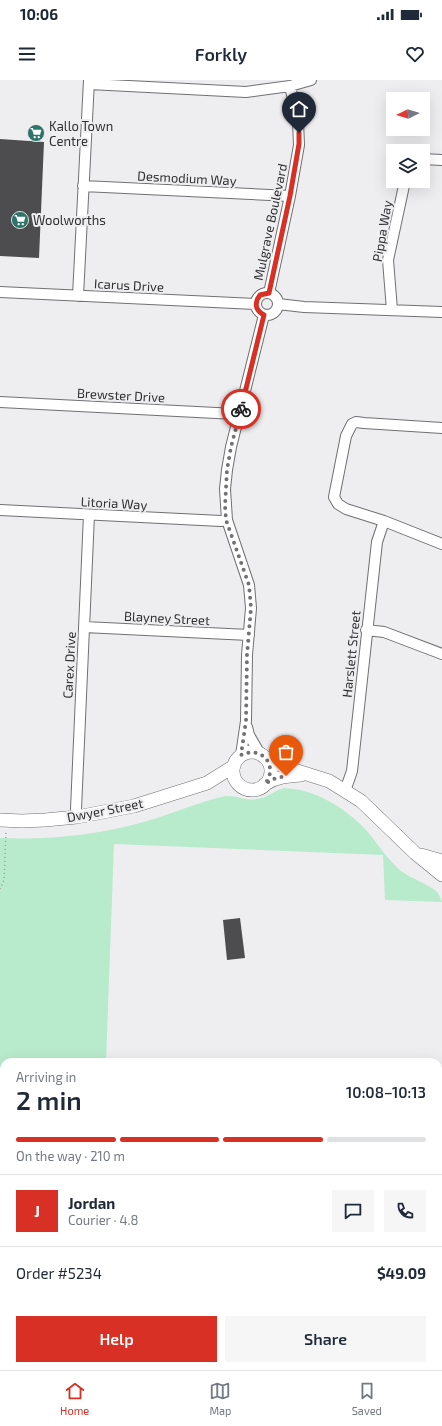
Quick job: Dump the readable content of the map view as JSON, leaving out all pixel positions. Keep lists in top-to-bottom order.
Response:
{
  "streets": {
    "street": [
      "Desmodium Way",
      "Mulgrave Boulevard",
      "Pippa Way",
      "Icarus Drive",
      "Brewster Drive",
      "Litoria Way",
      "Blayney Street",
      "Harslett Street",
      "Carex Drive",
      "Dwyer Street"
    ]
  },
  "crossings": [
    ["Desmodium Way", "Mulgrave Boulevard"],
    ["Mulgrave Boulevard", "Icarus Drive"],
    ["Litoria Way", "Carex Drive"],
    ["Blayney Street", "Carex Drive"],
    ["Carex Drive", "Dwyer Street"]
  ],
  "places": {
    "supermarket": ["Kallo Town Centre", "Woolworths"]
  },
  "north": "left",
  "page": {
    "status": "10:06",
    "header": "Forkly",
    "heading": ["2 min", "Arriving in", "10:08–10:13"],
    "panel": [
      "Jordan",
      "Courier · 4.8",
      "Order #5234",
      "$49.09"
    ],
    "bar": "On the way · 210 m",
    "round": "J",
    "buttons": ["Help", "Share"],
    "tabs": ["Home", "Map", "Saved"]
  }
}
